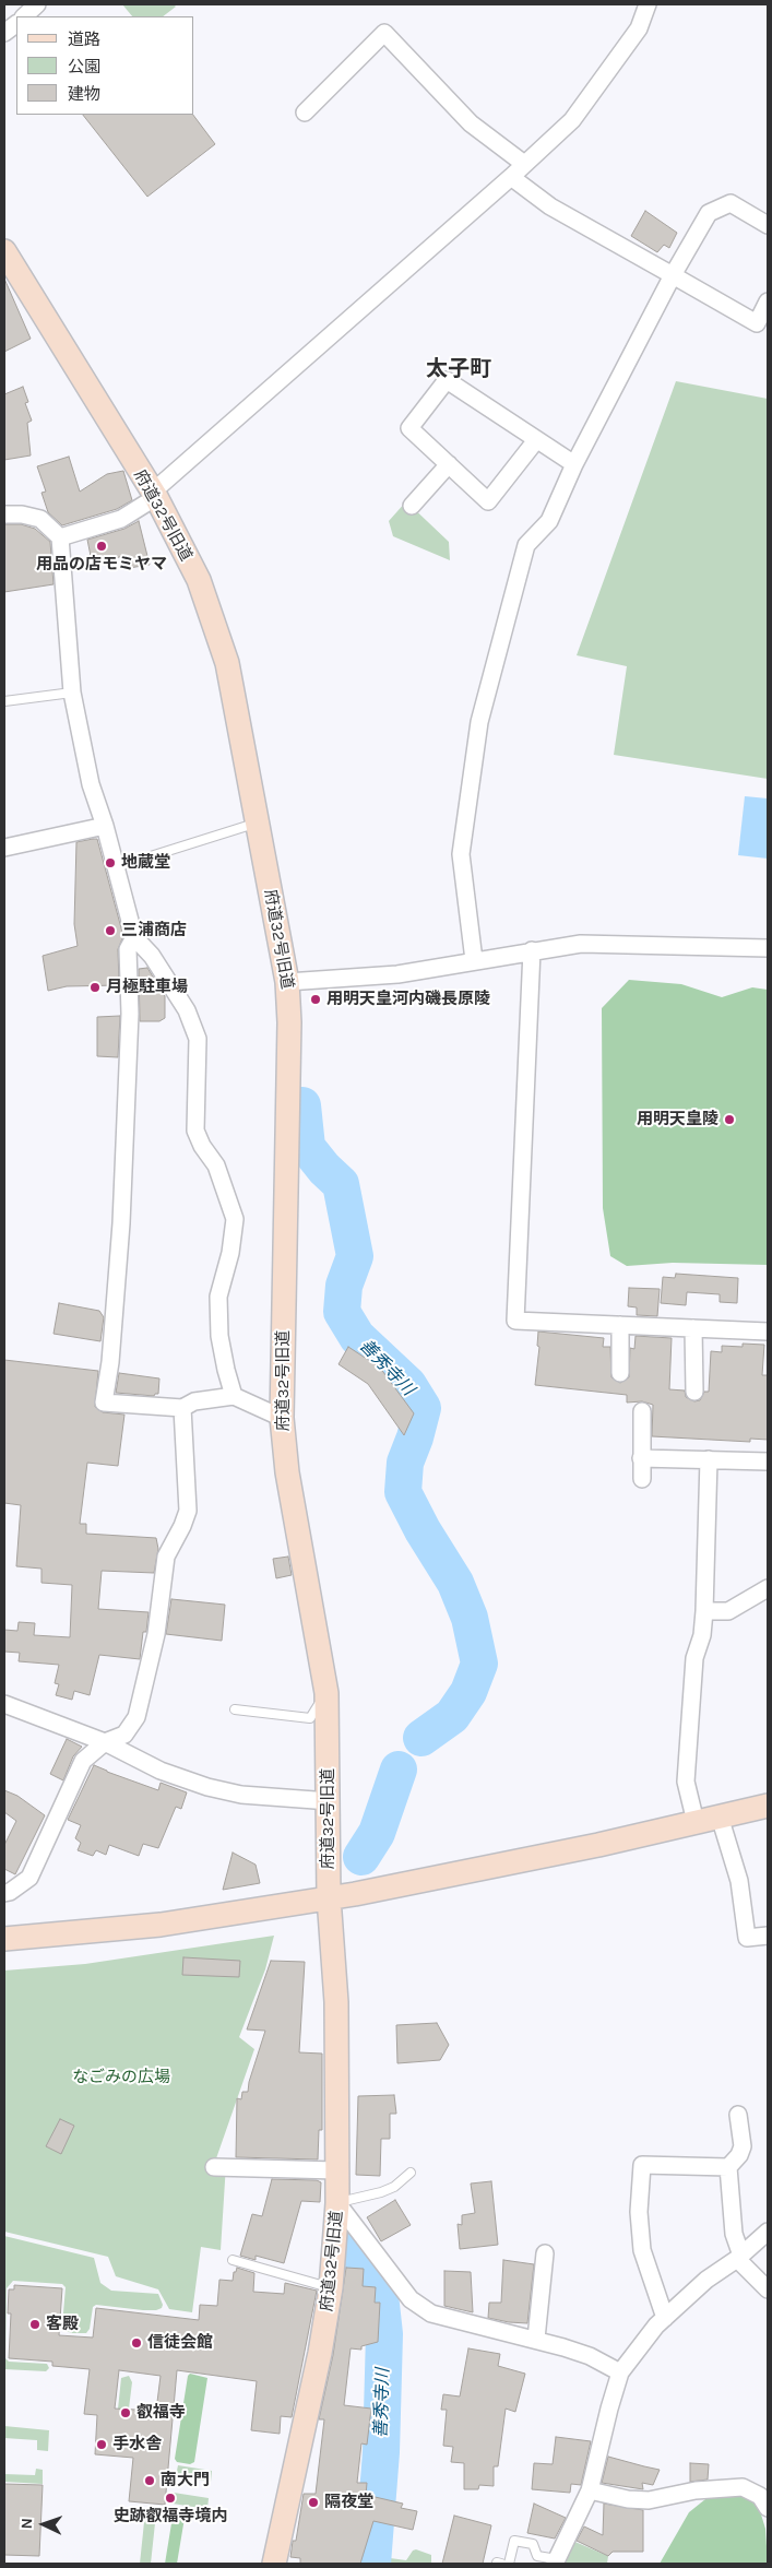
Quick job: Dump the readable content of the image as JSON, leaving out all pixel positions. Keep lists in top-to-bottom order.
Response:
{
  "streets": {
    "street": ["府道32号旧道"]
  },
  "districts": ["太子町"],
  "water": ["善秀寺川"],
  "parks": ["なごみの広場"],
  "places": [
    "用品の店モミヤマ",
    "地蔵堂",
    "三浦商店",
    "月極駐車場",
    "用明天皇河内磯長原陵",
    "用明天皇陵",
    "客殿",
    "信徒会館",
    "叡福寺",
    "手水舎",
    "南大門",
    "史跡叡福寺境内",
    "隔夜堂"
  ],
  "legend": ["道路", "公園", "建物"],
  "north": "left"
}
